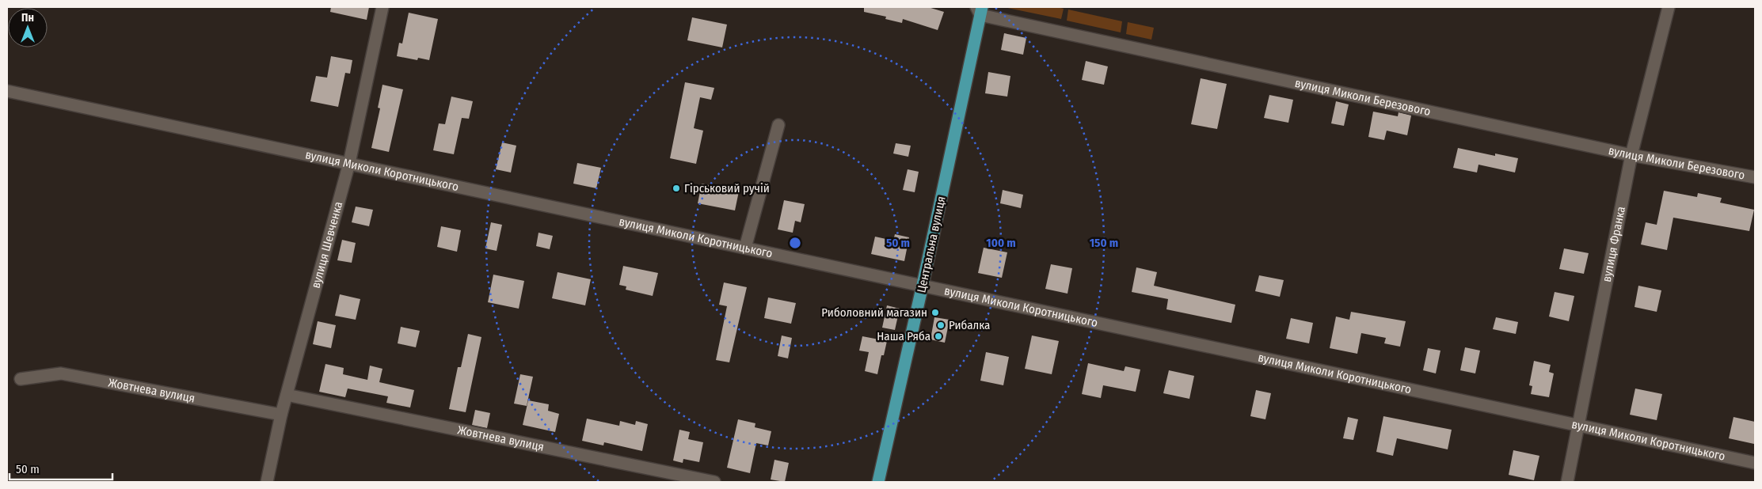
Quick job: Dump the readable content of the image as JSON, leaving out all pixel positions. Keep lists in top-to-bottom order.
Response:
{
  "streets": {
    "main road": ["Центральна вулиця"],
    "street": [
      "вулиця Миколи Березового",
      "вулиця Миколи Коротницького",
      "вулиця Франка",
      "вулиця Шевченка",
      "Жовтнева вулиця"
    ]
  },
  "crossings": [
    ["вулиця Миколи Березового", "вулиця Франка"],
    ["вулиця Миколи Березового", "Центральна вулиця"],
    ["вулиця Миколи Коротницького", "вулиця Франка"],
    ["вулиця Миколи Коротницького", "Центральна вулиця"],
    ["вулиця Миколи Коротницького", "вулиця Шевченка"],
    ["вулиця Шевченка", "Жовтнева вулиця"]
  ],
  "places": [
    "Гірськовий ручій",
    "Риболовний магазин",
    "Рибалка",
    "Наша Ряба"
  ],
  "scale_bar": "50 m",
  "north": "top",
  "rings": ["50 m", "100 m", "150 m"]
}
